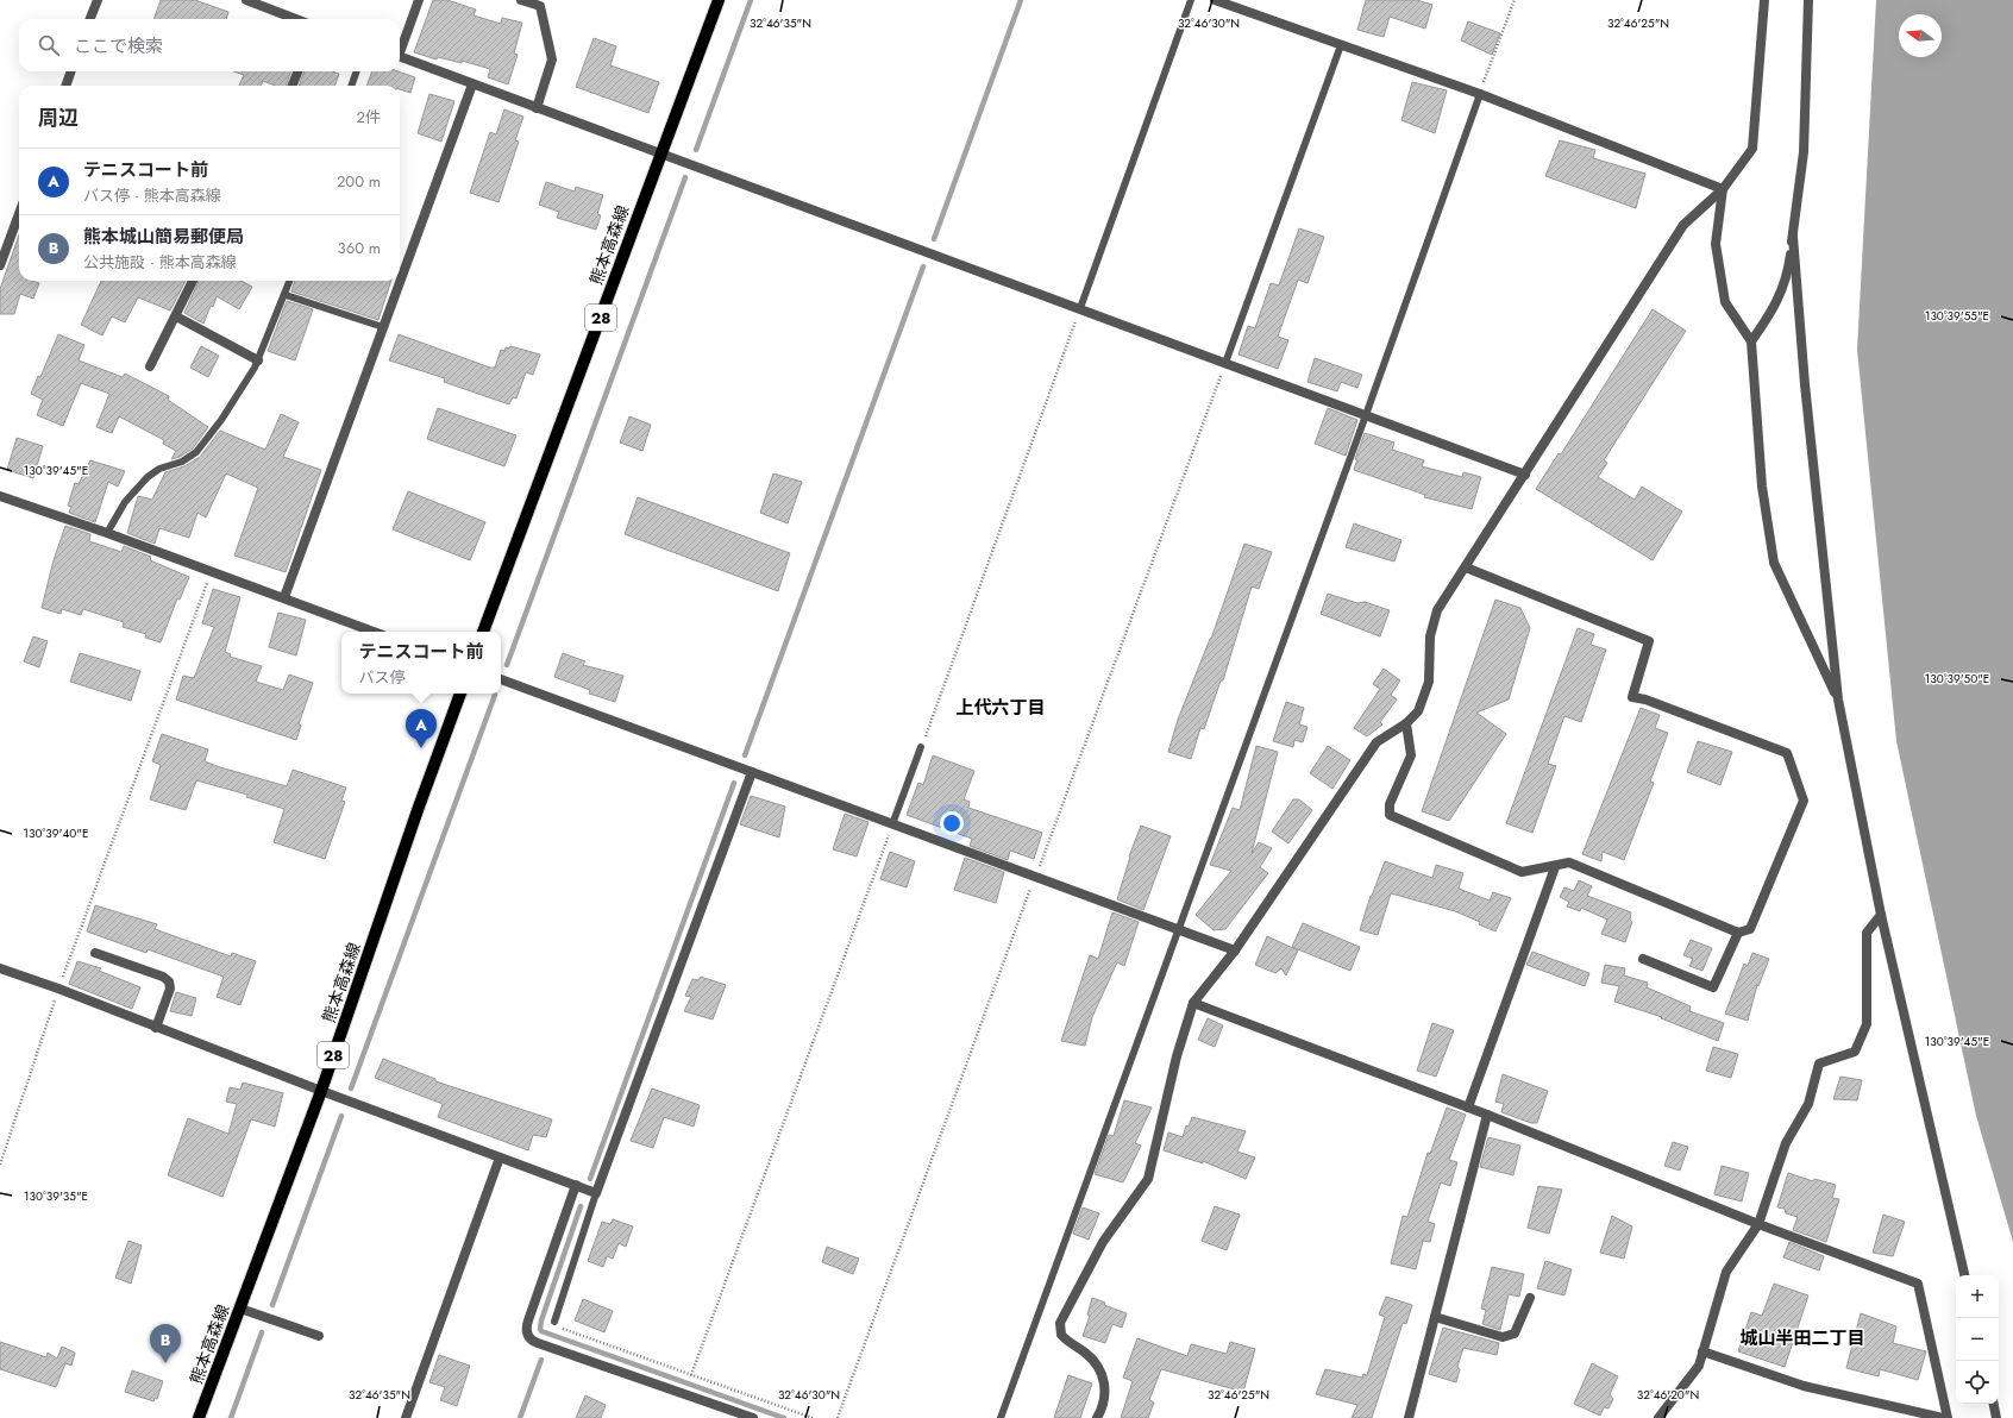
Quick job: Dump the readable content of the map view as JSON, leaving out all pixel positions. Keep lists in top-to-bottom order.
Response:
{
  "streets": {
    "main road": ["熊本高森線", "28"]
  },
  "districts": ["上代六丁目", "城山半田二丁目"],
  "north": "left",
  "page": {
    "search": "ここで検索",
    "heading": ["周辺", "2件"],
    "list": [
      {
        "mark": "A",
        "name": "テニスコート前",
        "note": "バス停 · 熊本高森線",
        "value": "200 m"
      },
      {
        "mark": "B",
        "name": "熊本城山簡易郵便局",
        "note": "公共施設 · 熊本高森線",
        "value": "360 m"
      }
    ],
    "popup": ["テニスコート前", "バス停"],
    "pins": ["A", "B"],
    "map_buttons": ["+", "−"]
  },
  "coordinates": [
    "32°46'35\"N",
    "32°46'30\"N",
    "32°46'25\"N",
    "130°39'55\"E",
    "130°39'45\"E",
    "130°39'50\"E",
    "130°39'40\"E",
    "130°39'35\"E",
    "32°46'20\"N"
  ]
}
